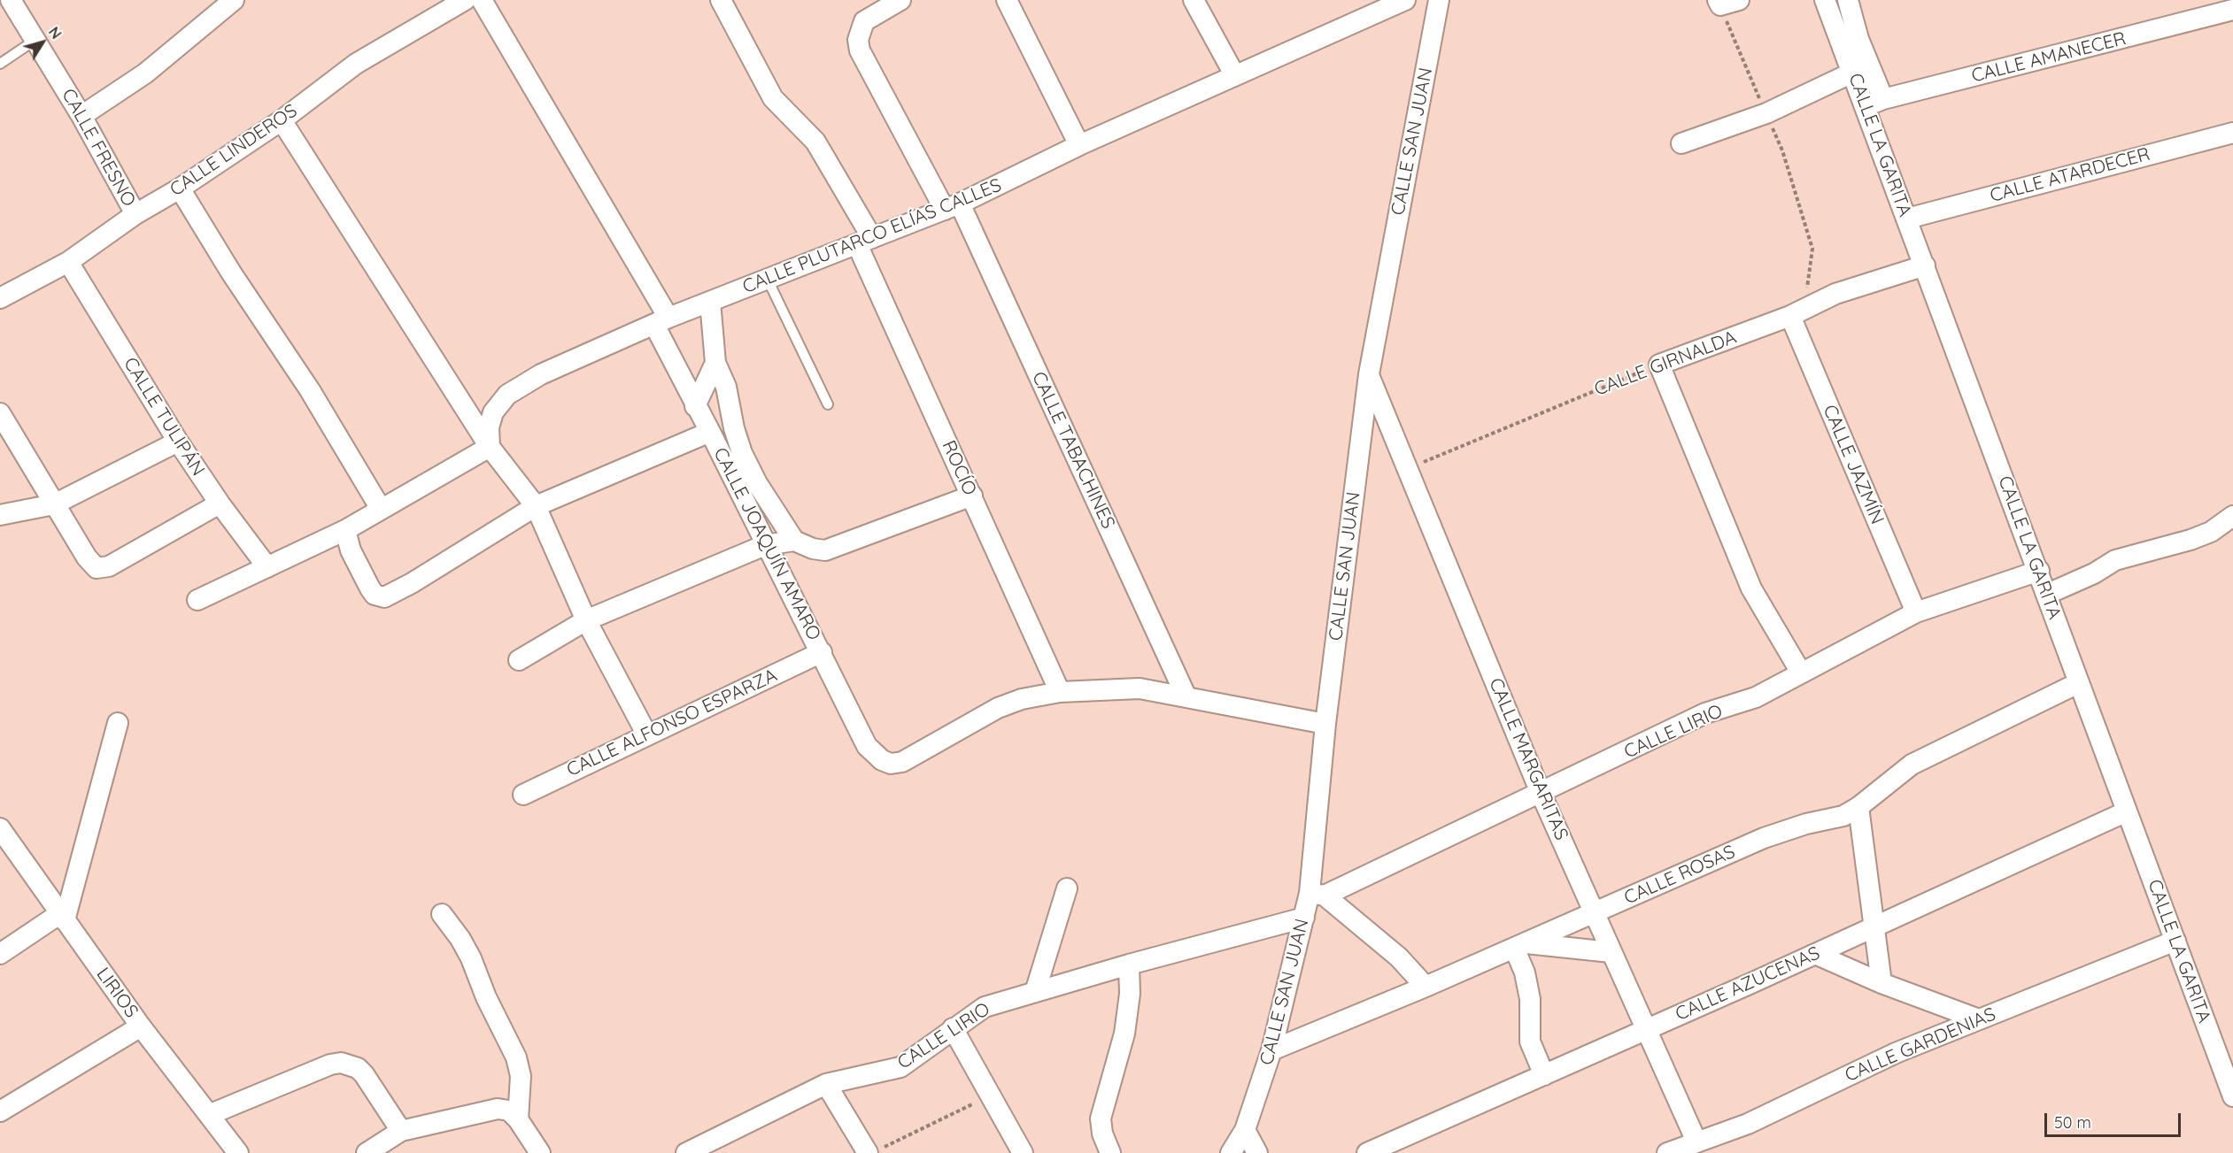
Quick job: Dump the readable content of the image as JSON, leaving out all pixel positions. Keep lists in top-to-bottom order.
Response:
{
  "streets": {
    "street": [
      "CALLE AMANECER",
      "CALLE SAN JUAN",
      "CALLE LA GARITA",
      "CALLE FRESNO",
      "CALLE LINDEROS",
      "CALLE ATARDECER",
      "CALLE PLUTARCO ELÍAS CALLES",
      "CALLE GIRNALDA",
      "CALLE TULIPÁN",
      "CALLE TABACHINES",
      "CALLE JAZMÍN",
      "ROCÍO",
      "CALLE JOAQUÍN AMARO",
      "CALLE ALFONSO ESPARZA",
      "CALLE LIRIO",
      "CALLE MARGARITAS",
      "CALLE ROSAS",
      "CALLE AZUCENAS",
      "LIRIOS",
      "CALLE GARDENIAS"
    ]
  },
  "crossings": [
    ["CALLE AMANECER", "CALLE LA GARITA"],
    ["CALLE SAN JUAN", "CALLE LIRIO"],
    ["CALLE SAN JUAN", "CALLE MARGARITAS"],
    ["CALLE SAN JUAN", "CALLE ROSAS"],
    ["CALLE LA GARITA", "CALLE ATARDECER"],
    ["CALLE LA GARITA", "CALLE GIRNALDA"],
    ["CALLE LA GARITA", "CALLE LIRIO"],
    ["CALLE LA GARITA", "CALLE ROSAS"],
    ["CALLE LA GARITA", "CALLE AZUCENAS"],
    ["CALLE LA GARITA", "CALLE GARDENIAS"],
    ["CALLE FRESNO", "CALLE LINDEROS"],
    ["CALLE LINDEROS", "CALLE TULIPÁN"],
    ["CALLE PLUTARCO ELÍAS CALLES", "CALLE TABACHINES"],
    ["CALLE PLUTARCO ELÍAS CALLES", "ROCÍO"],
    ["CALLE PLUTARCO ELÍAS CALLES", "CALLE JOAQUÍN AMARO"],
    ["CALLE GIRNALDA", "CALLE JAZMÍN"],
    ["CALLE GIRNALDA", "CALLE MARGARITAS"],
    ["CALLE JAZMÍN", "CALLE LIRIO"],
    ["ROCÍO", "CALLE JOAQUÍN AMARO"],
    ["CALLE JOAQUÍN AMARO", "CALLE ALFONSO ESPARZA"],
    ["CALLE LIRIO", "CALLE MARGARITAS"],
    ["CALLE MARGARITAS", "CALLE ROSAS"],
    ["CALLE MARGARITAS", "CALLE AZUCENAS"],
    ["CALLE MARGARITAS", "CALLE GARDENIAS"]
  ],
  "scale_bar": "50 m",
  "north": "top right"
}
